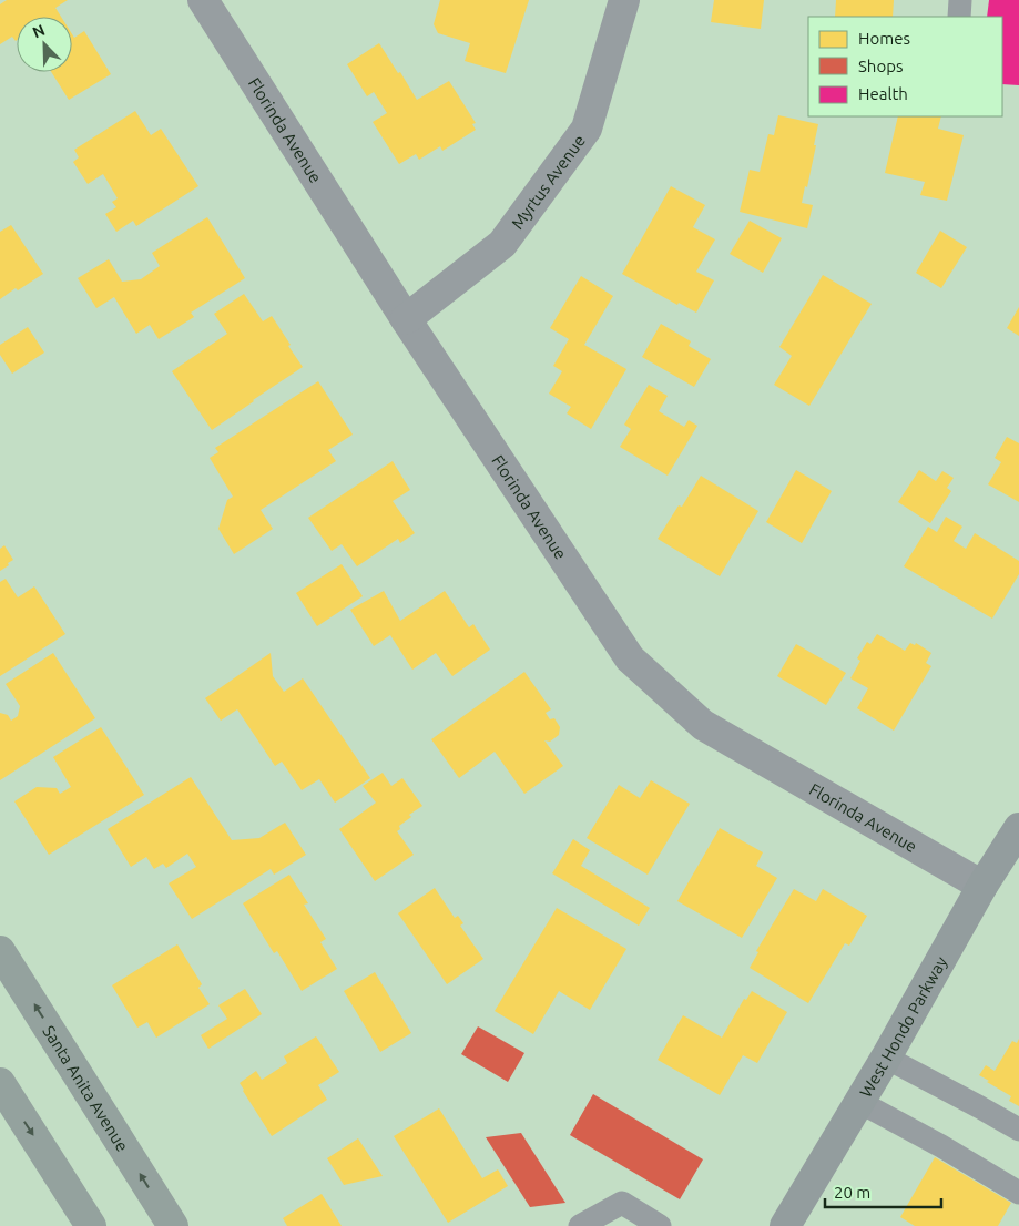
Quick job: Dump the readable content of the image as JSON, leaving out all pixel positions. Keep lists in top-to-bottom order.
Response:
{
  "streets": {
    "main road": ["Santa Anita Avenue"],
    "street": ["Florinda Avenue", "Myrtus Avenue", "West Hondo Parkway"]
  },
  "crossings": [
    ["Florinda Avenue", "Myrtus Avenue"],
    ["Florinda Avenue", "West Hondo Parkway"]
  ],
  "legend": ["Homes", "Shops", "Health"],
  "scale_bar": "20 m",
  "north": "top left"
}
